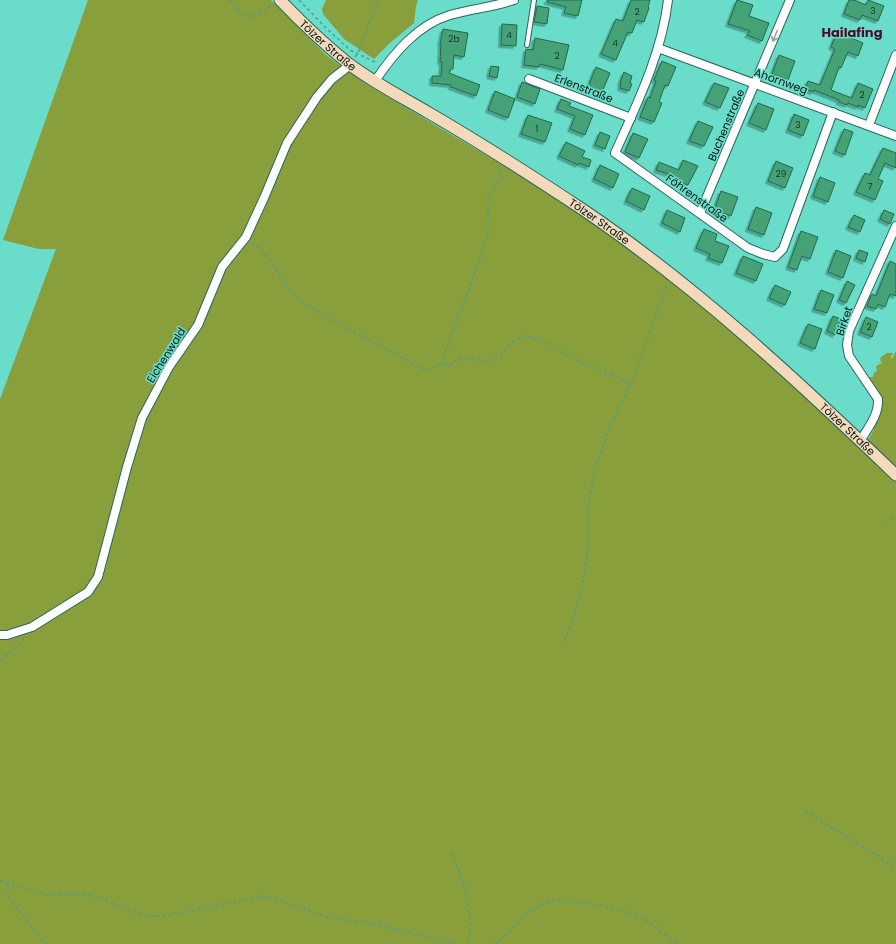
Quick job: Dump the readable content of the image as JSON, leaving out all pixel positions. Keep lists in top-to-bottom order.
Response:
{
  "streets": {
    "main road": ["Tölzer Straße"],
    "street": [
      "Ahornweg",
      "Erlenstraße",
      "Buchenstraße",
      "Föhrenstraße",
      "Birket",
      "Eichenwald"
    ]
  },
  "crossings": [
    ["Tölzer Straße", "Birket"],
    ["Tölzer Straße", "Eichenwald"],
    ["Ahornweg", "Buchenstraße"],
    ["Ahornweg", "Föhrenstraße"],
    ["Erlenstraße", "Föhrenstraße"],
    ["Buchenstraße", "Föhrenstraße"]
  ],
  "one_way": ["Buchenstraße"],
  "districts": ["Hailafing"],
  "house_numbers": [
    "3",
    "2",
    "4",
    "2b",
    "4",
    "2",
    "2",
    "3",
    "1",
    "29",
    "7",
    "2"
  ]
}
